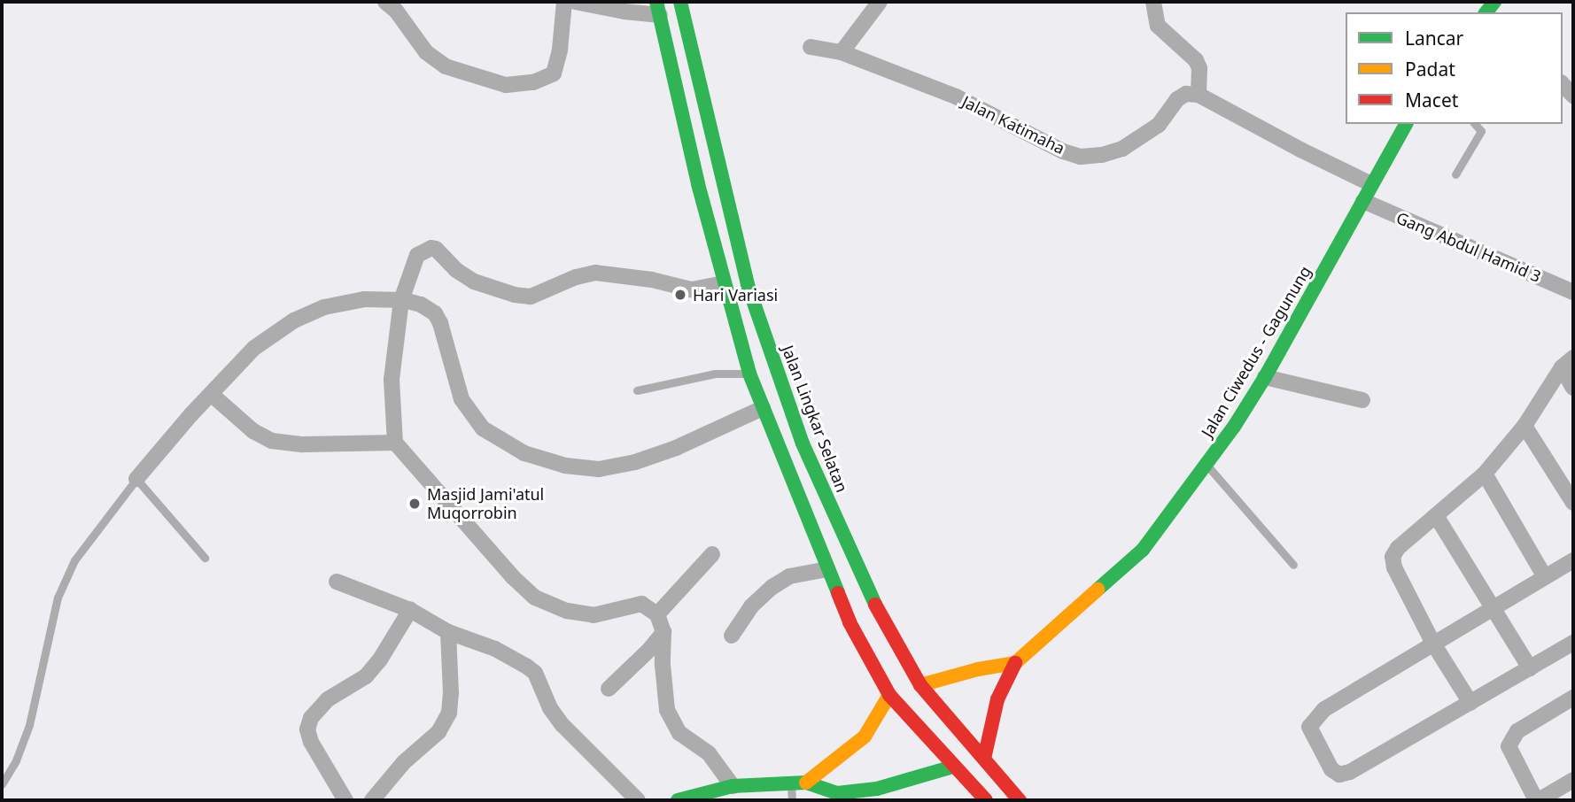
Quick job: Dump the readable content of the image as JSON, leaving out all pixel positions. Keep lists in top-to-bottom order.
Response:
{
  "streets": {
    "main road": ["Jalan Ciwedus - Gagunung", "Jalan Lingkar Selatan"],
    "street": ["Jalan Katimaha", "Gang Abdul Hamid 3"]
  },
  "crossings": [
    ["Gang Abdul Hamid 3", "Jalan Ciwedus - Gagunung"]
  ],
  "places": ["Hari Variasi", "Masjid Jami'atul Muqorrobin"],
  "legend": ["Lancar", "Padat", "Macet"]
}
